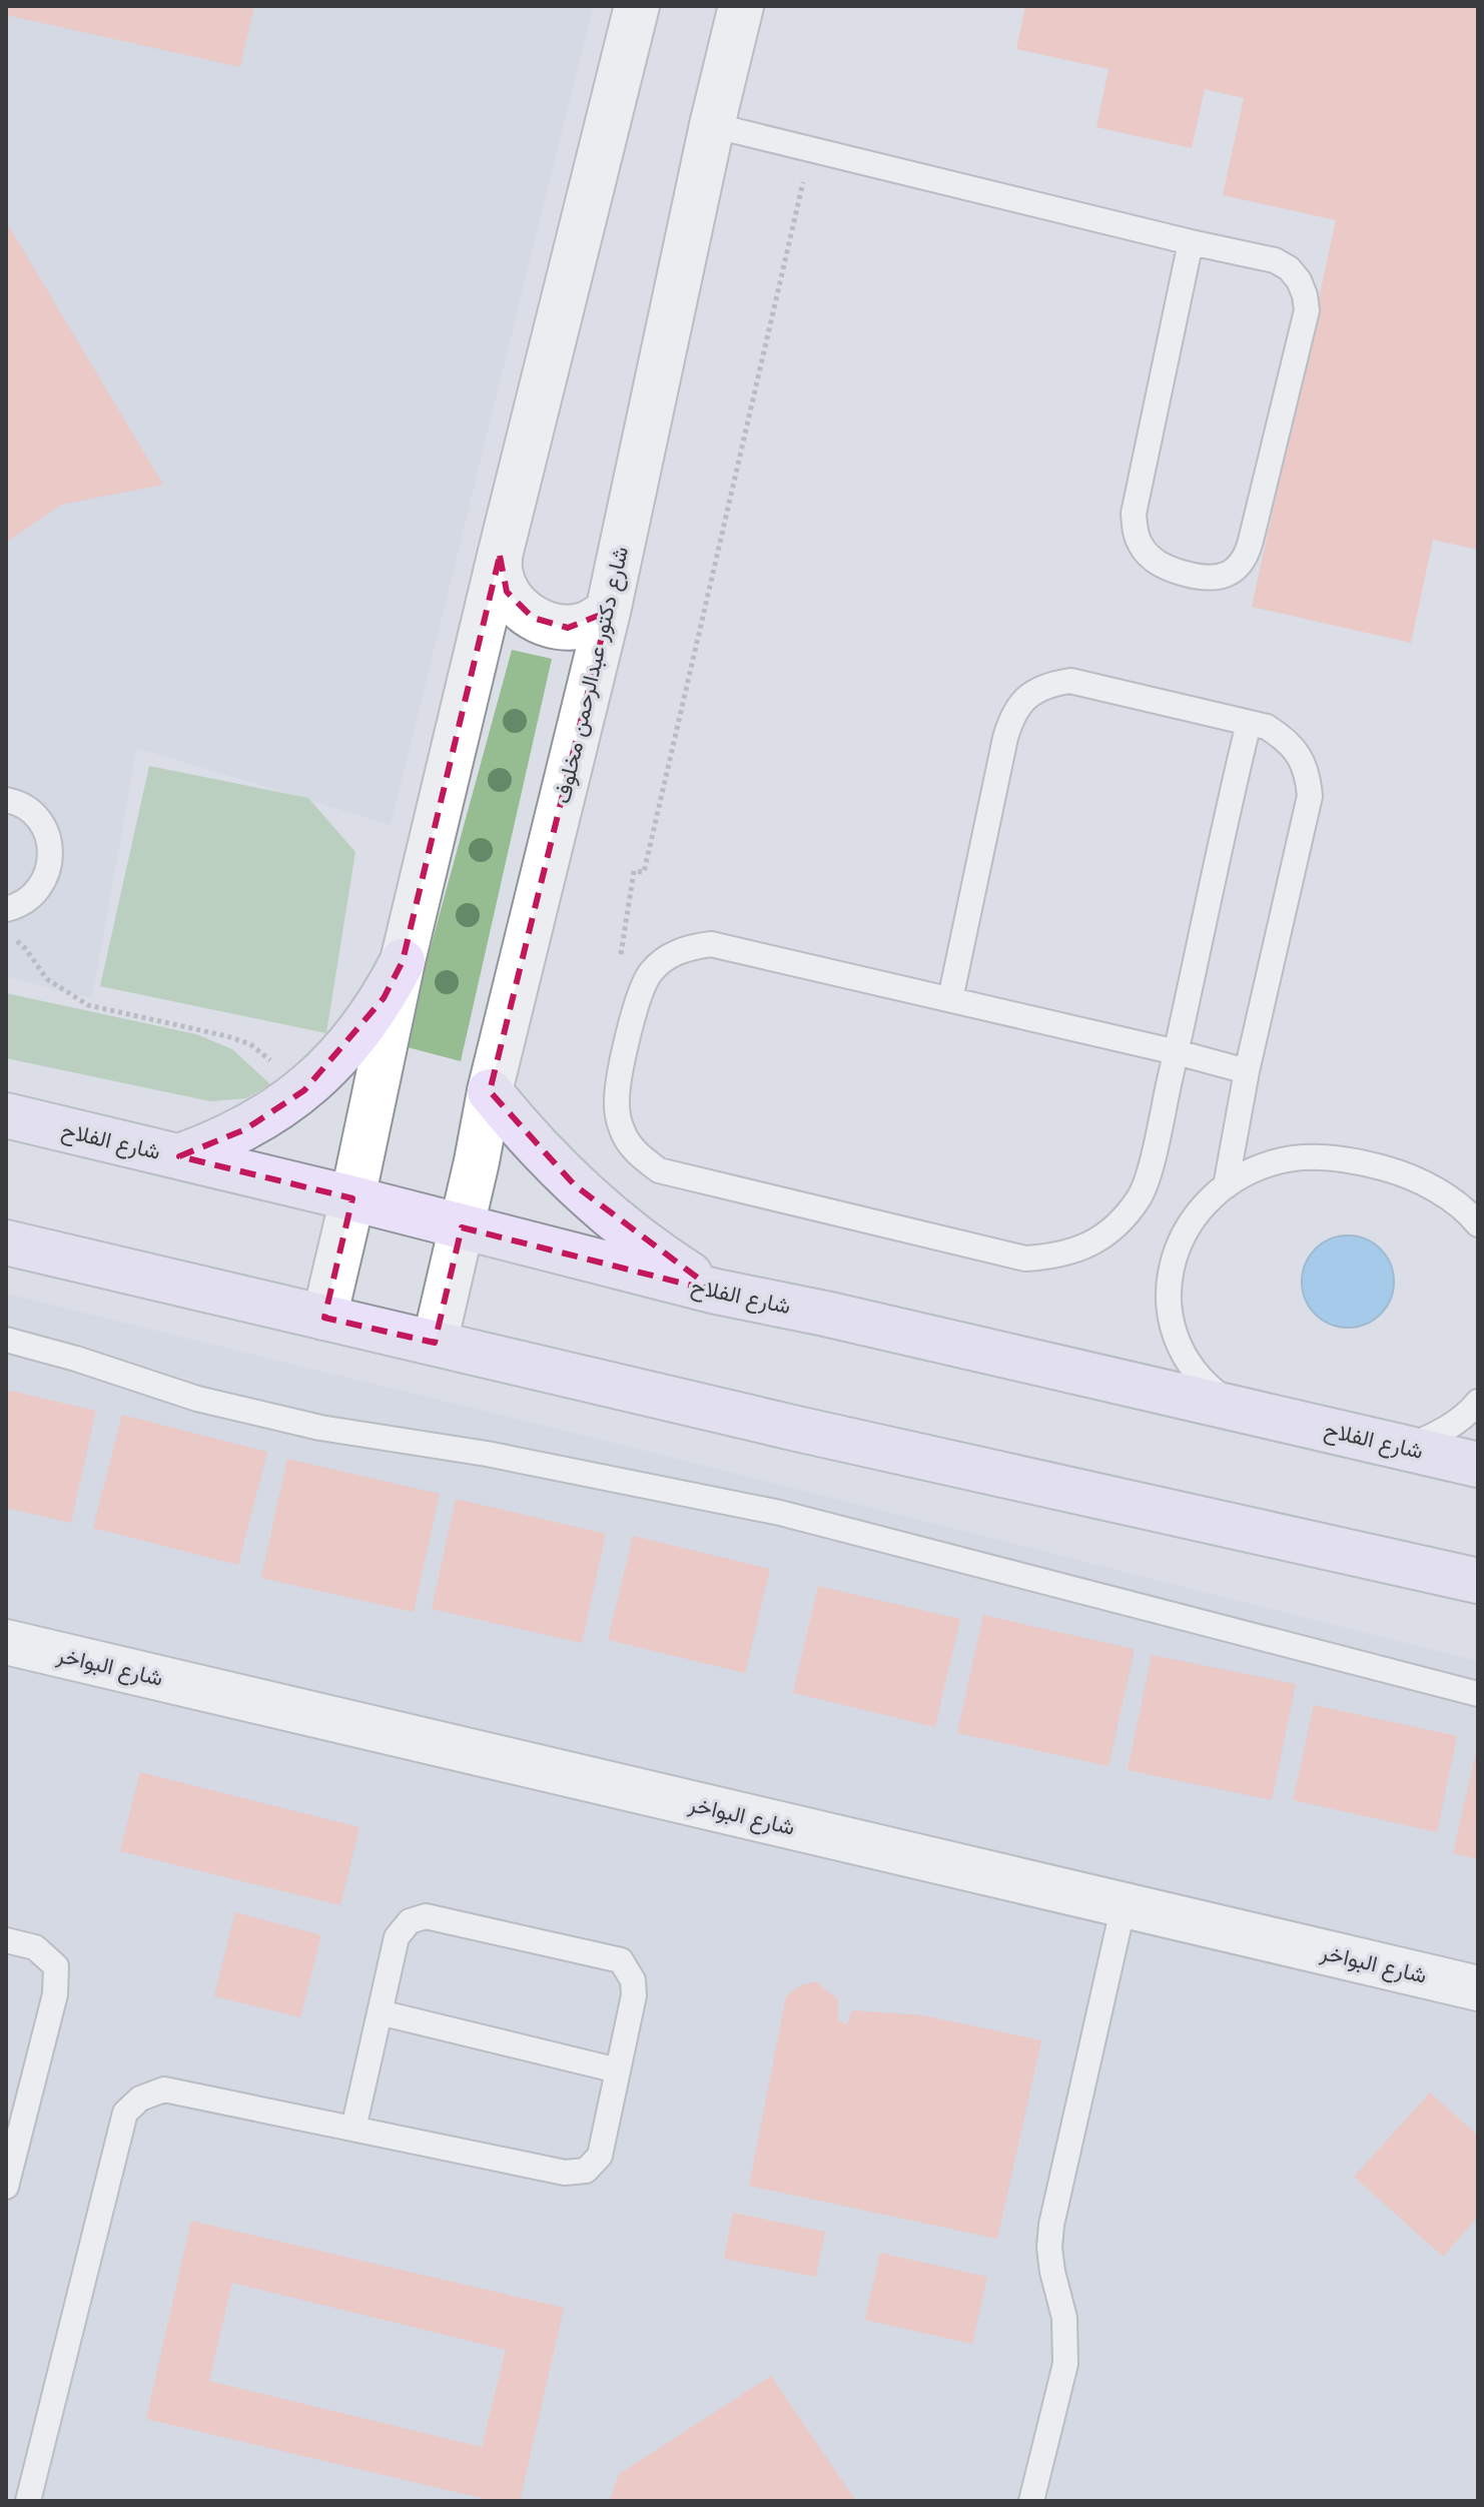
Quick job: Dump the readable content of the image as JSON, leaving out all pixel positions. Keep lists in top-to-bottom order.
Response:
{
  "streets": {
    "main road": ["شارع الفلاح"],
    "street": ["شارع دكتور عبدالرحمن مخلوف", "شارع البواخر"]
  },
  "crossings": [
    ["شارع دكتور عبدالرحمن مخلوف", "شارع الفلاح"]
  ]
}
